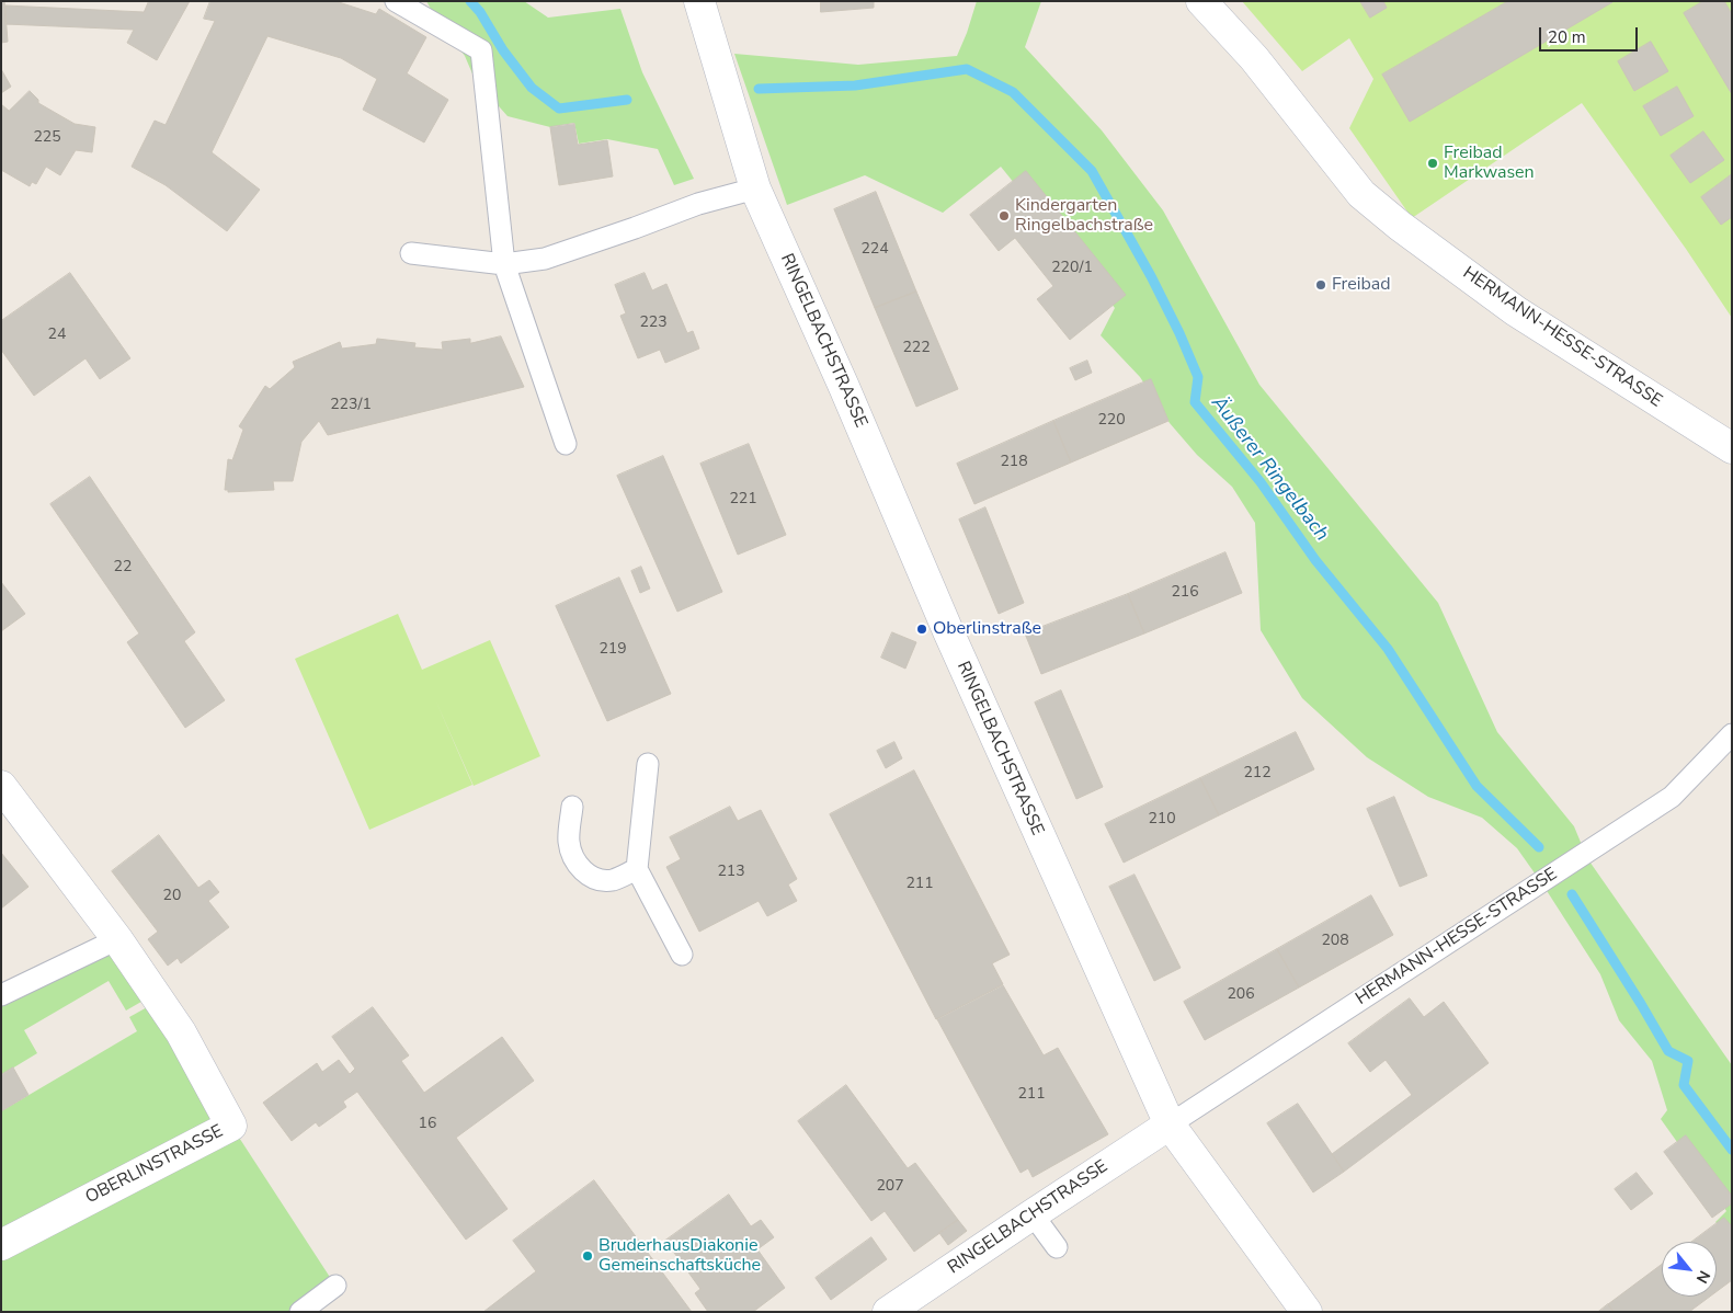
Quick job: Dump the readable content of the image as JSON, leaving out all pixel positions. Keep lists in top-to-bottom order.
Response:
{
  "streets": {
    "street": ["HERMANN-HESSE-STRASSE", "RINGELBACHSTRASSE", "OBERLINSTRASSE"]
  },
  "crossings": [
    ["HERMANN-HESSE-STRASSE", "RINGELBACHSTRASSE"]
  ],
  "water": ["Äußerer Ringelbach"],
  "places": [
    "Freibad Markwasen",
    "Kindergarten Ringelbachstraße",
    "Freibad",
    "Oberlinstraße",
    "BruderhausDiakonie Gemeinschaftsküche"
  ],
  "house_numbers": [
    "225",
    "224",
    "220/1",
    "223",
    "24",
    "222",
    "223/1",
    "220",
    "218",
    "221",
    "22",
    "216",
    "219",
    "212",
    "210",
    "213",
    "211",
    "20",
    "208",
    "206",
    "211",
    "16",
    "207"
  ],
  "scale_bar": "20 m",
  "north": "bottom right"
}
